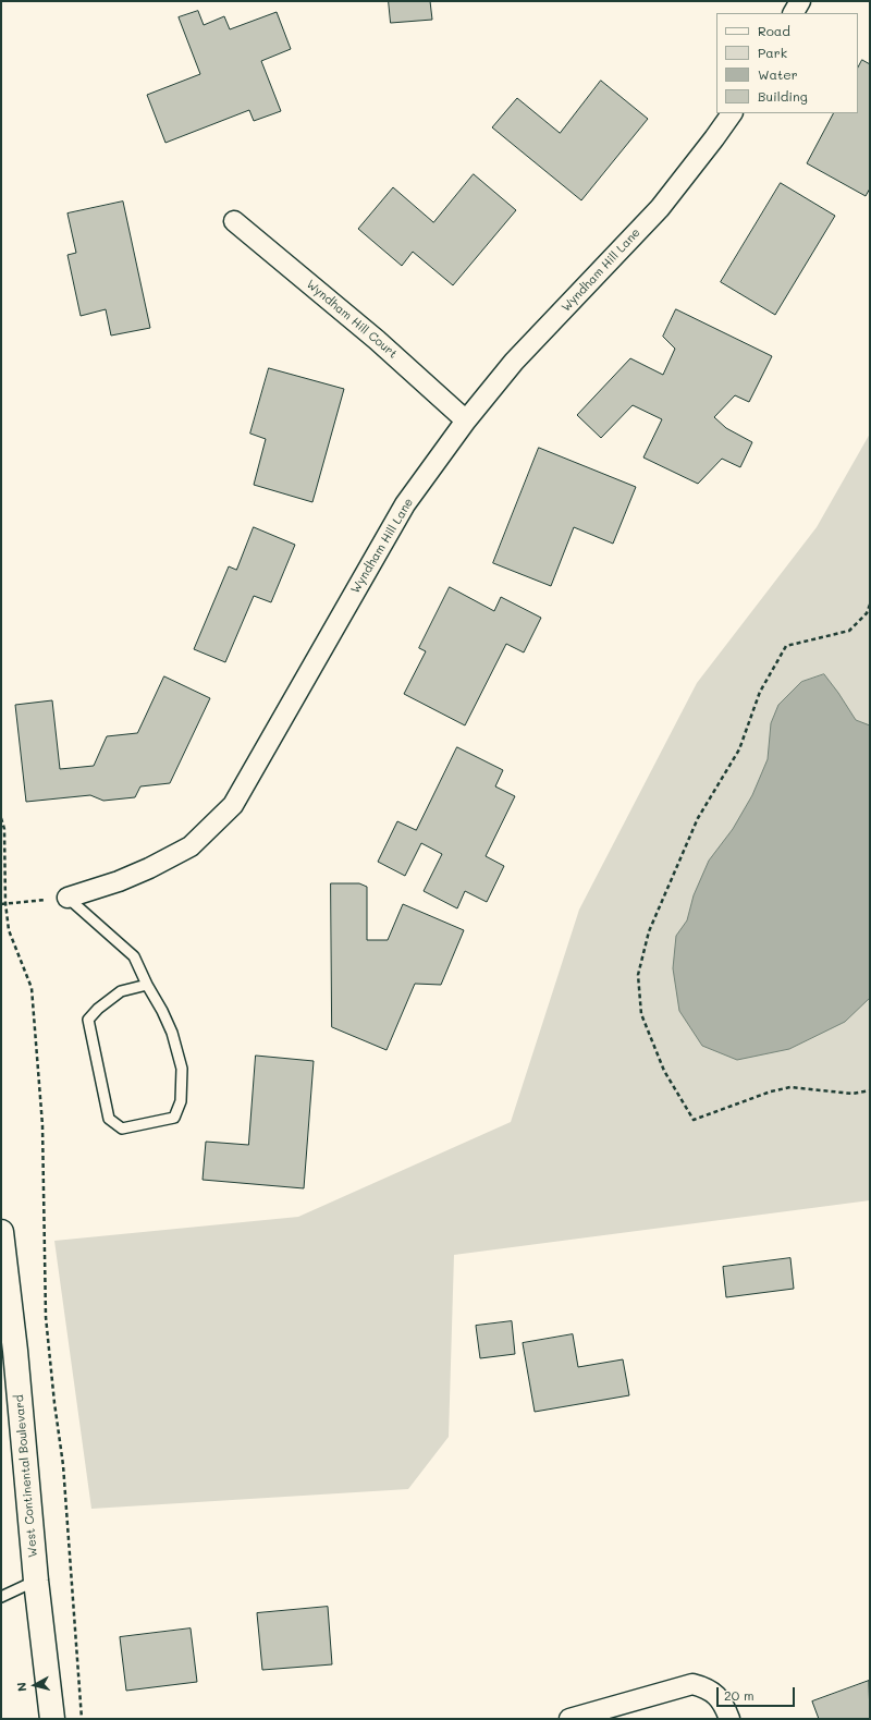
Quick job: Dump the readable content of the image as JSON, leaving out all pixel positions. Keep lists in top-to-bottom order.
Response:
{
  "streets": {
    "main road": ["West Continental Boulevard"],
    "street": ["Wyndham Hill Lane", "Wyndham Hill Court"]
  },
  "crossings": [
    ["Wyndham Hill Lane", "Wyndham Hill Court"]
  ],
  "legend": [
    "Road",
    "Park",
    "Water",
    "Building"
  ],
  "scale_bar": "20 m",
  "north": "left"
}
